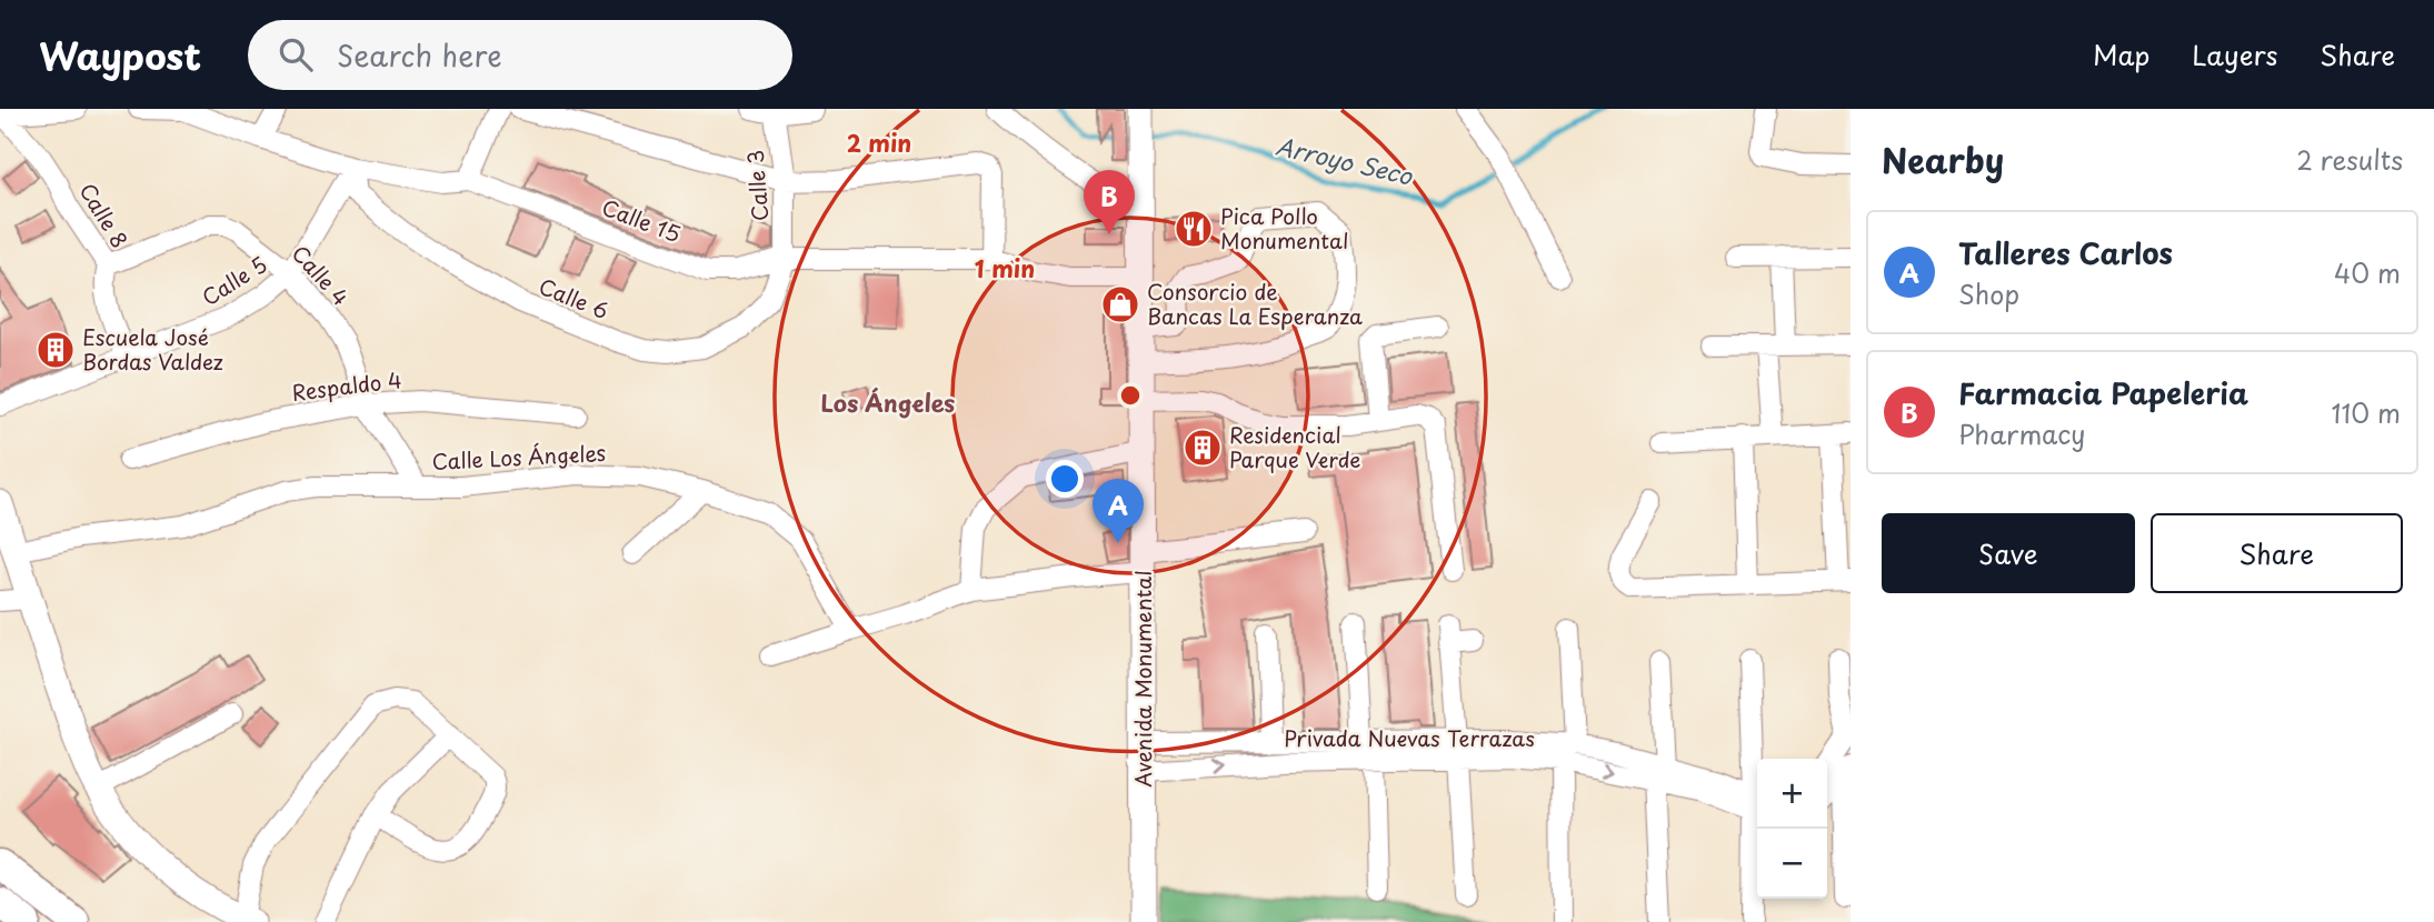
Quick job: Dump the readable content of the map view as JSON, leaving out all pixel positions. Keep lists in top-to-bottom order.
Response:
{
  "streets": {
    "main road": ["Avenida Monumental"],
    "street": [
      "Calle 3",
      "Calle 8",
      "Calle 15",
      "Calle 4",
      "Calle 5",
      "Calle 6",
      "Respaldo 4",
      "Calle Los Ángeles",
      "Privada Nuevas Terrazas"
    ]
  },
  "crossings": [
    ["Calle 3", "Calle 15"],
    ["Calle 3", "Calle 6"],
    ["Calle 8", "Calle 4"],
    ["Calle 8", "Calle 5"],
    ["Calle 15", "Calle 5"],
    ["Calle 15", "Calle 6"],
    ["Calle 15", "Avenida Monumental"],
    ["Calle 4", "Calle 5"],
    ["Calle 4", "Respaldo 4"],
    ["Calle 4", "Calle Los Ángeles"],
    ["Calle 5", "Calle 6"],
    ["Avenida Monumental", "Privada Nuevas Terrazas"]
  ],
  "districts": ["Los Ángeles"],
  "water": ["Arroyo Seco"],
  "places": {
    "restaurant": ["Pica Pollo Monumental"],
    "shop": ["Consorcio de Bancas La Esperanza"],
    "building": ["Escuela José Bordas Valdez", "Residencial Parque Verde"]
  },
  "page": {
    "header": "Waypost",
    "search": "Search here",
    "nav": ["Map", "Layers", "Share"],
    "heading": ["Nearby", "2 results"],
    "pins": ["B", "A"],
    "list": [
      {
        "mark": "A",
        "name": "Talleres Carlos",
        "note": "Shop",
        "value": "40 m"
      },
      {
        "mark": "B",
        "name": "Farmacia Papeleria",
        "note": "Pharmacy",
        "value": "110 m"
      }
    ],
    "buttons": ["Save", "Share"],
    "map_buttons": ["+", "−"]
  },
  "rings": ["2 min", "1 min"]
}
